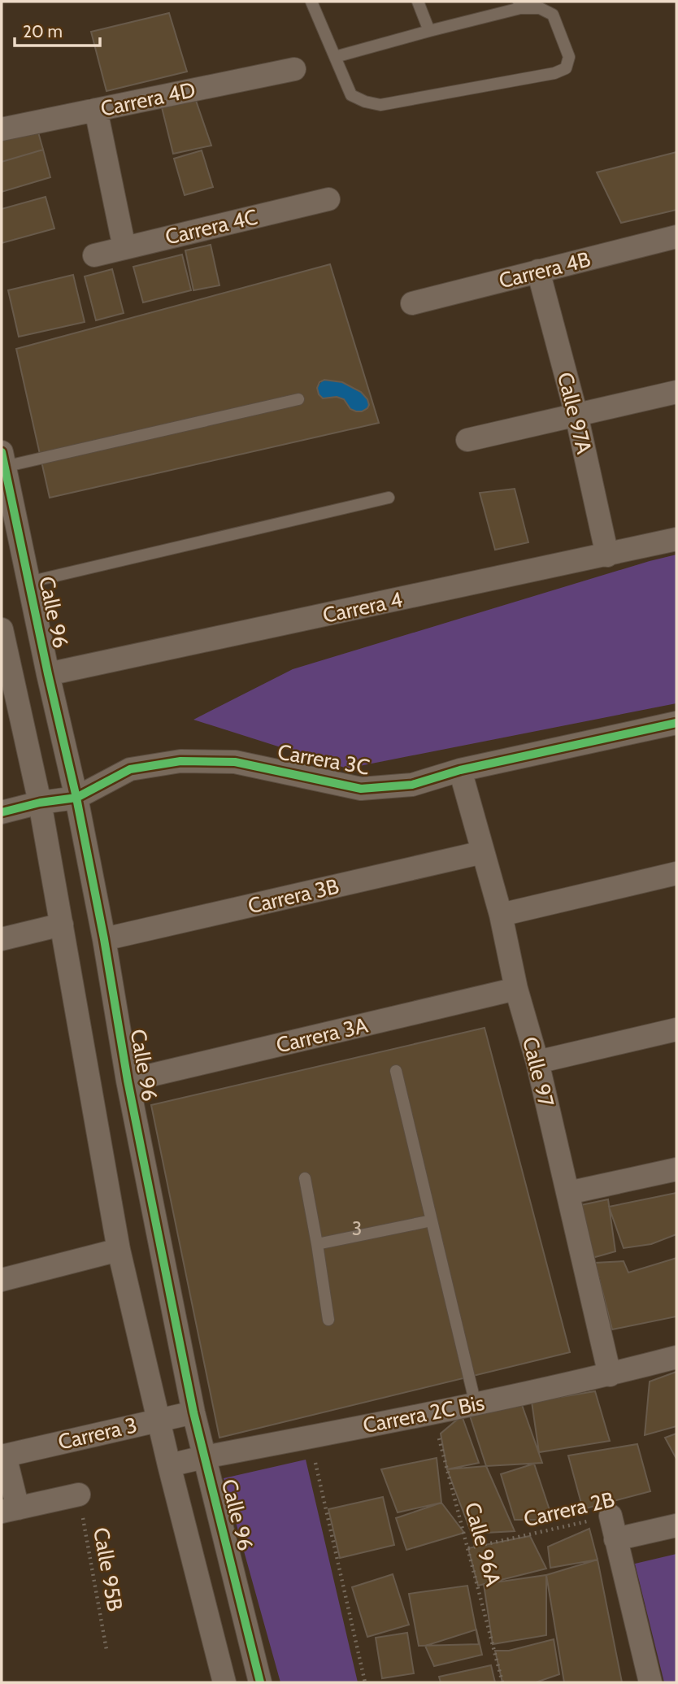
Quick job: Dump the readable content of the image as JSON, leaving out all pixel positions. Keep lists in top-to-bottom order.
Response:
{
  "streets": {
    "street": [
      "Carrera 4D",
      "Carrera 4C",
      "Carrera 4B",
      "Calle 97A",
      "Carrera 4",
      "Calle 96",
      "Carrera 3C",
      "Carrera 3B",
      "Carrera 3A",
      "Calle 97",
      "Carrera 2C Bis",
      "Carrera 3"
    ],
    "path": ["Carrera 2B", "Calle 96A", "Calle 95B"]
  },
  "crossings": [
    ["Carrera 4B", "Calle 97A"],
    ["Calle 97A", "Carrera 4"],
    ["Carrera 4", "Calle 96"],
    ["Calle 96", "Carrera 3C"],
    ["Calle 96", "Carrera 3B"],
    ["Calle 96", "Carrera 3A"],
    ["Calle 96", "Carrera 2C Bis"],
    ["Calle 96", "Carrera 3"],
    ["Carrera 3C", "Calle 97"],
    ["Carrera 3B", "Calle 97"],
    ["Carrera 3A", "Calle 97"],
    ["Calle 97", "Carrera 2C Bis"],
    ["Carrera 2C Bis", "Calle 96A"],
    ["Carrera 2B", "Calle 96A"]
  ],
  "house_numbers": ["3"],
  "scale_bar": "20 m"
}
